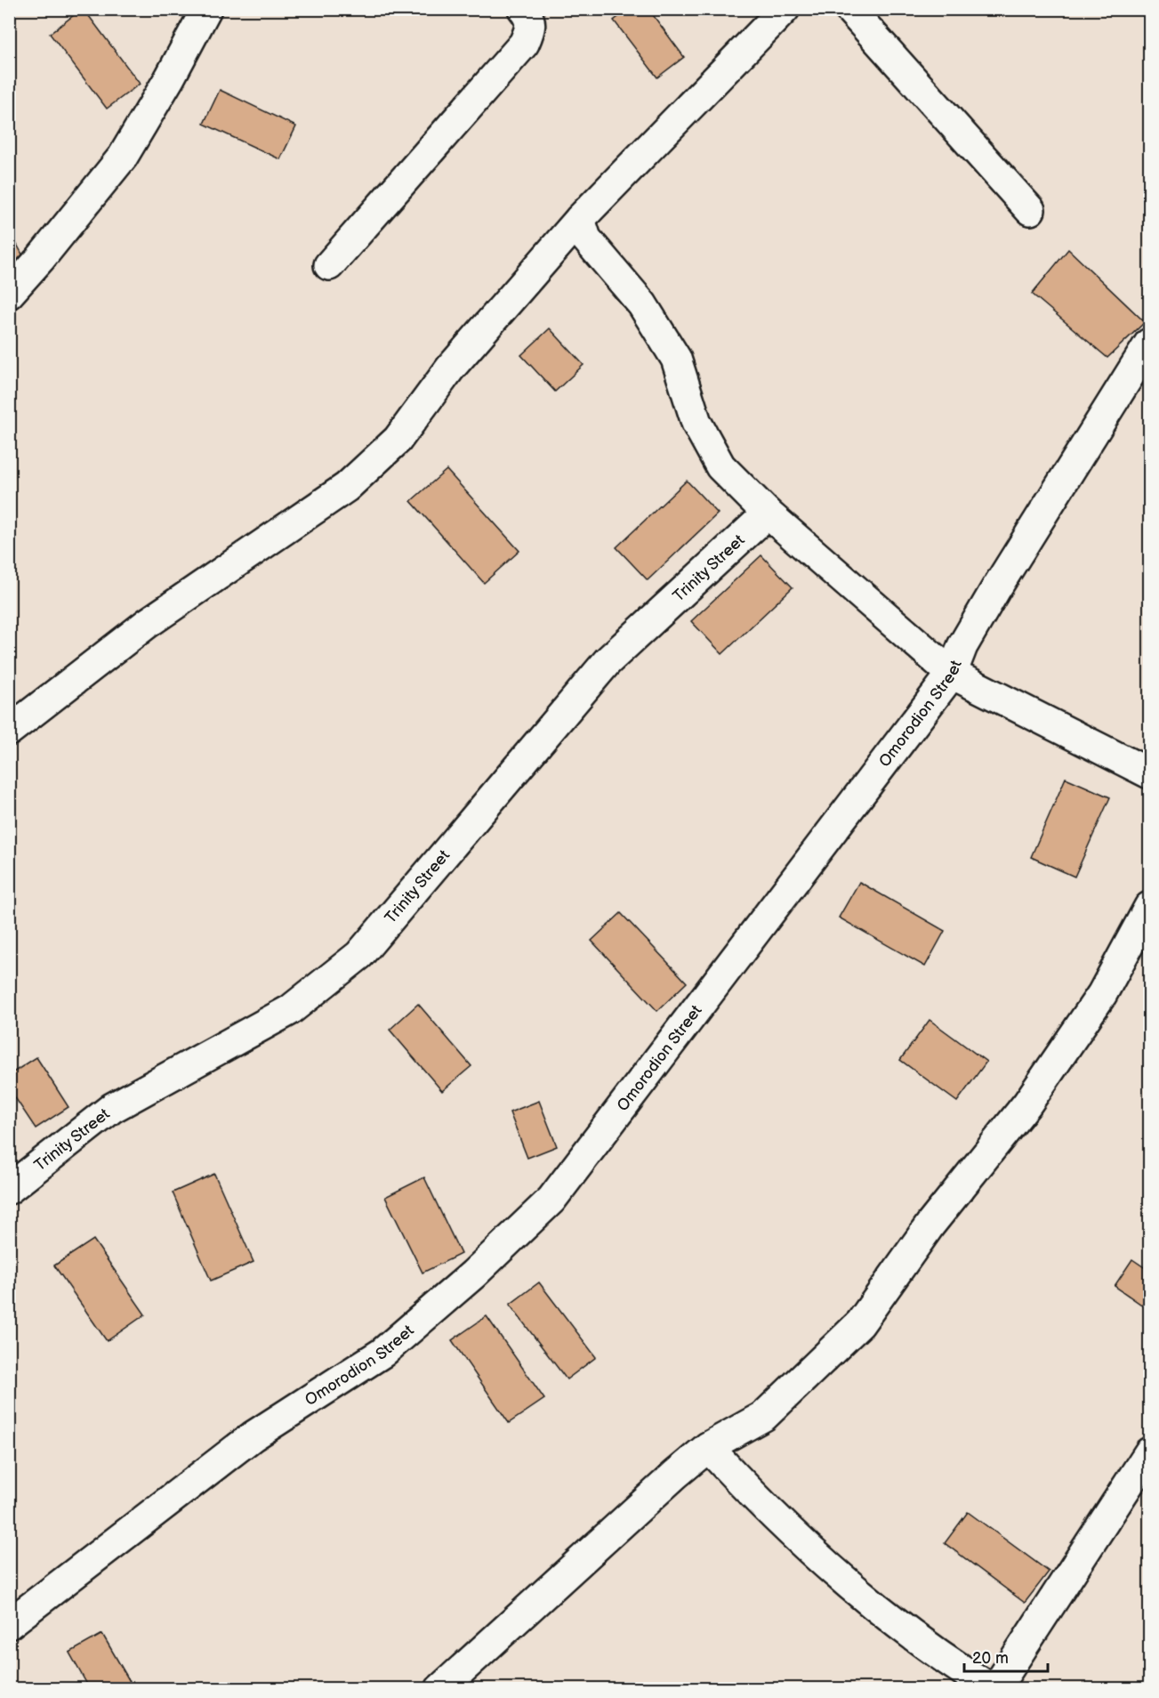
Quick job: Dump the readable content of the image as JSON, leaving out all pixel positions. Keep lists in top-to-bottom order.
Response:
{
  "streets": {
    "street": ["Trinity Street", "Omorodion Street"]
  },
  "scale_bar": "20 m"
}
